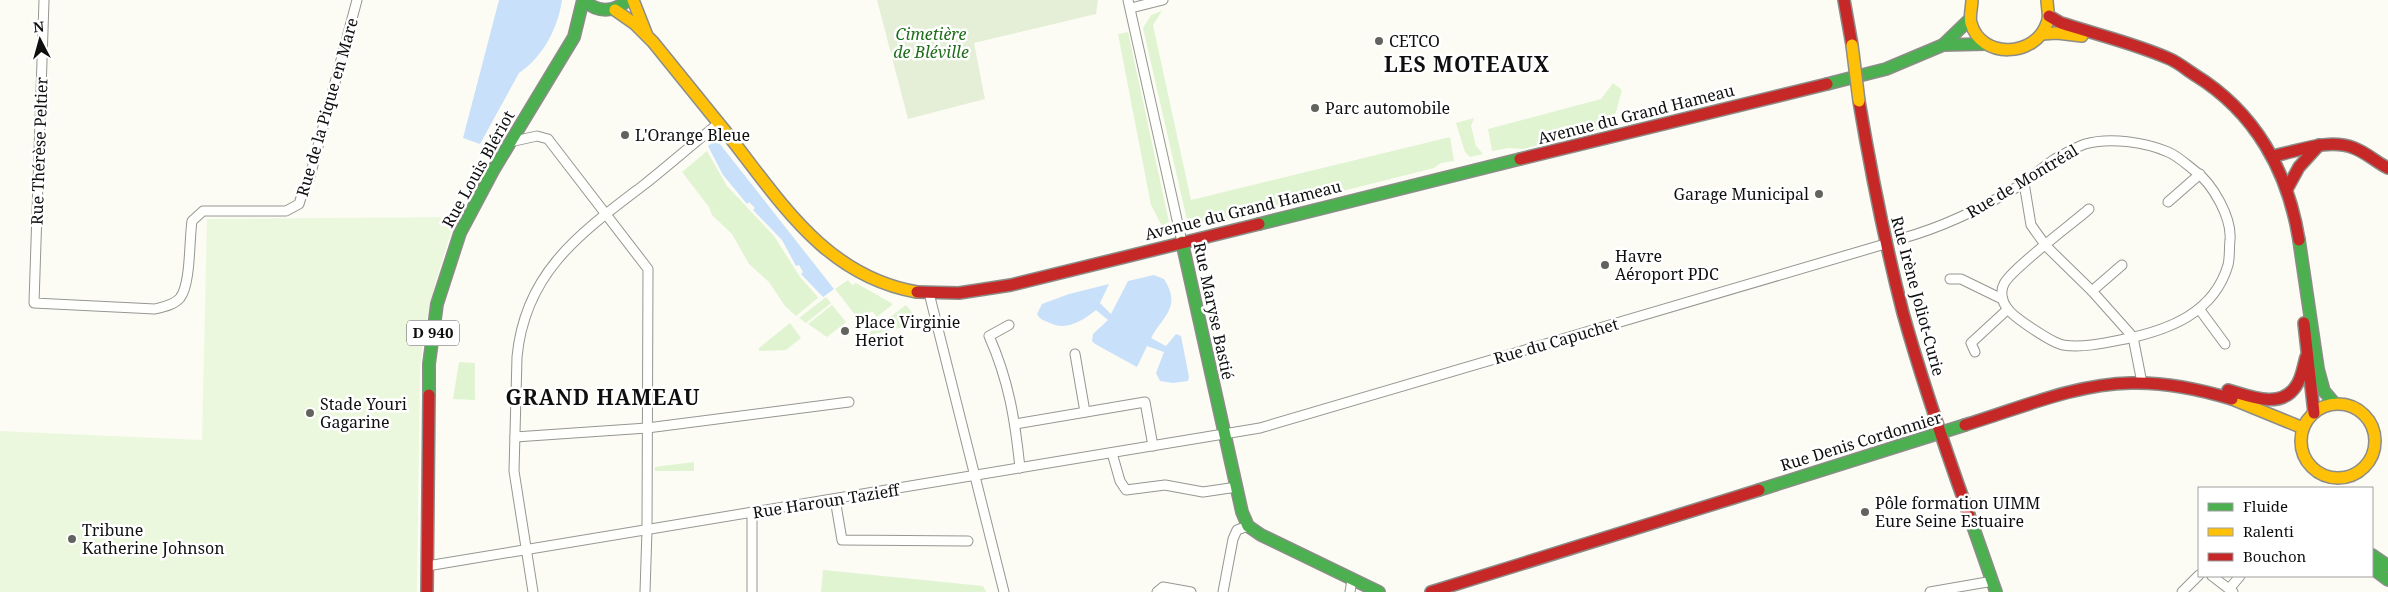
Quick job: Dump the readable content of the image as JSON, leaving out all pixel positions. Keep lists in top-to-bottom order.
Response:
{
  "streets": {
    "main road": [
      "Avenue du Grand Hameau",
      "Rue Louis Blériot",
      "Rue Irène Joliot-Curie",
      "Rue Maryse Bastié",
      "D 940",
      "Rue Denis Cordonnier"
    ],
    "street": [
      "Rue de la Pique en Mare",
      "Rue Thérèse Peltier",
      "Rue de Montréal",
      "Rue du Capuchet",
      "Rue Haroun Tazieff"
    ]
  },
  "crossings": [
    ["Rue de la Pique en Mare", "Rue Thérèse Peltier"],
    ["Avenue du Grand Hameau", "Rue Louis Blériot"],
    ["Avenue du Grand Hameau", "Rue Maryse Bastié"],
    ["Rue Louis Blériot", "D 940"],
    ["Rue Louis Blériot", "Rue Haroun Tazieff"],
    ["Rue Irène Joliot-Curie", "Rue du Capuchet"],
    ["Rue Irène Joliot-Curie", "Rue Denis Cordonnier"],
    ["Rue Maryse Bastié", "Rue du Capuchet"],
    ["Rue Maryse Bastié", "Rue Haroun Tazieff"],
    ["D 940", "Rue Haroun Tazieff"],
    ["Rue du Capuchet", "Rue Haroun Tazieff"]
  ],
  "districts": ["LES MOTEAUX", "GRAND HAMEAU"],
  "parks": ["Cimetière de Bléville"],
  "places": [
    "CETCO",
    "Parc automobile",
    "L'Orange Bleue",
    "Garage Municipal",
    "Havre Aéroport PDC",
    "Place Virginie Heriot",
    "Stade Youri Gagarine",
    "Pôle formation UIMM Eure Seine Estuaire",
    "Tribune Katherine Johnson"
  ],
  "legend": ["Fluide", "Ralenti", "Bouchon"],
  "north": "top"
}
